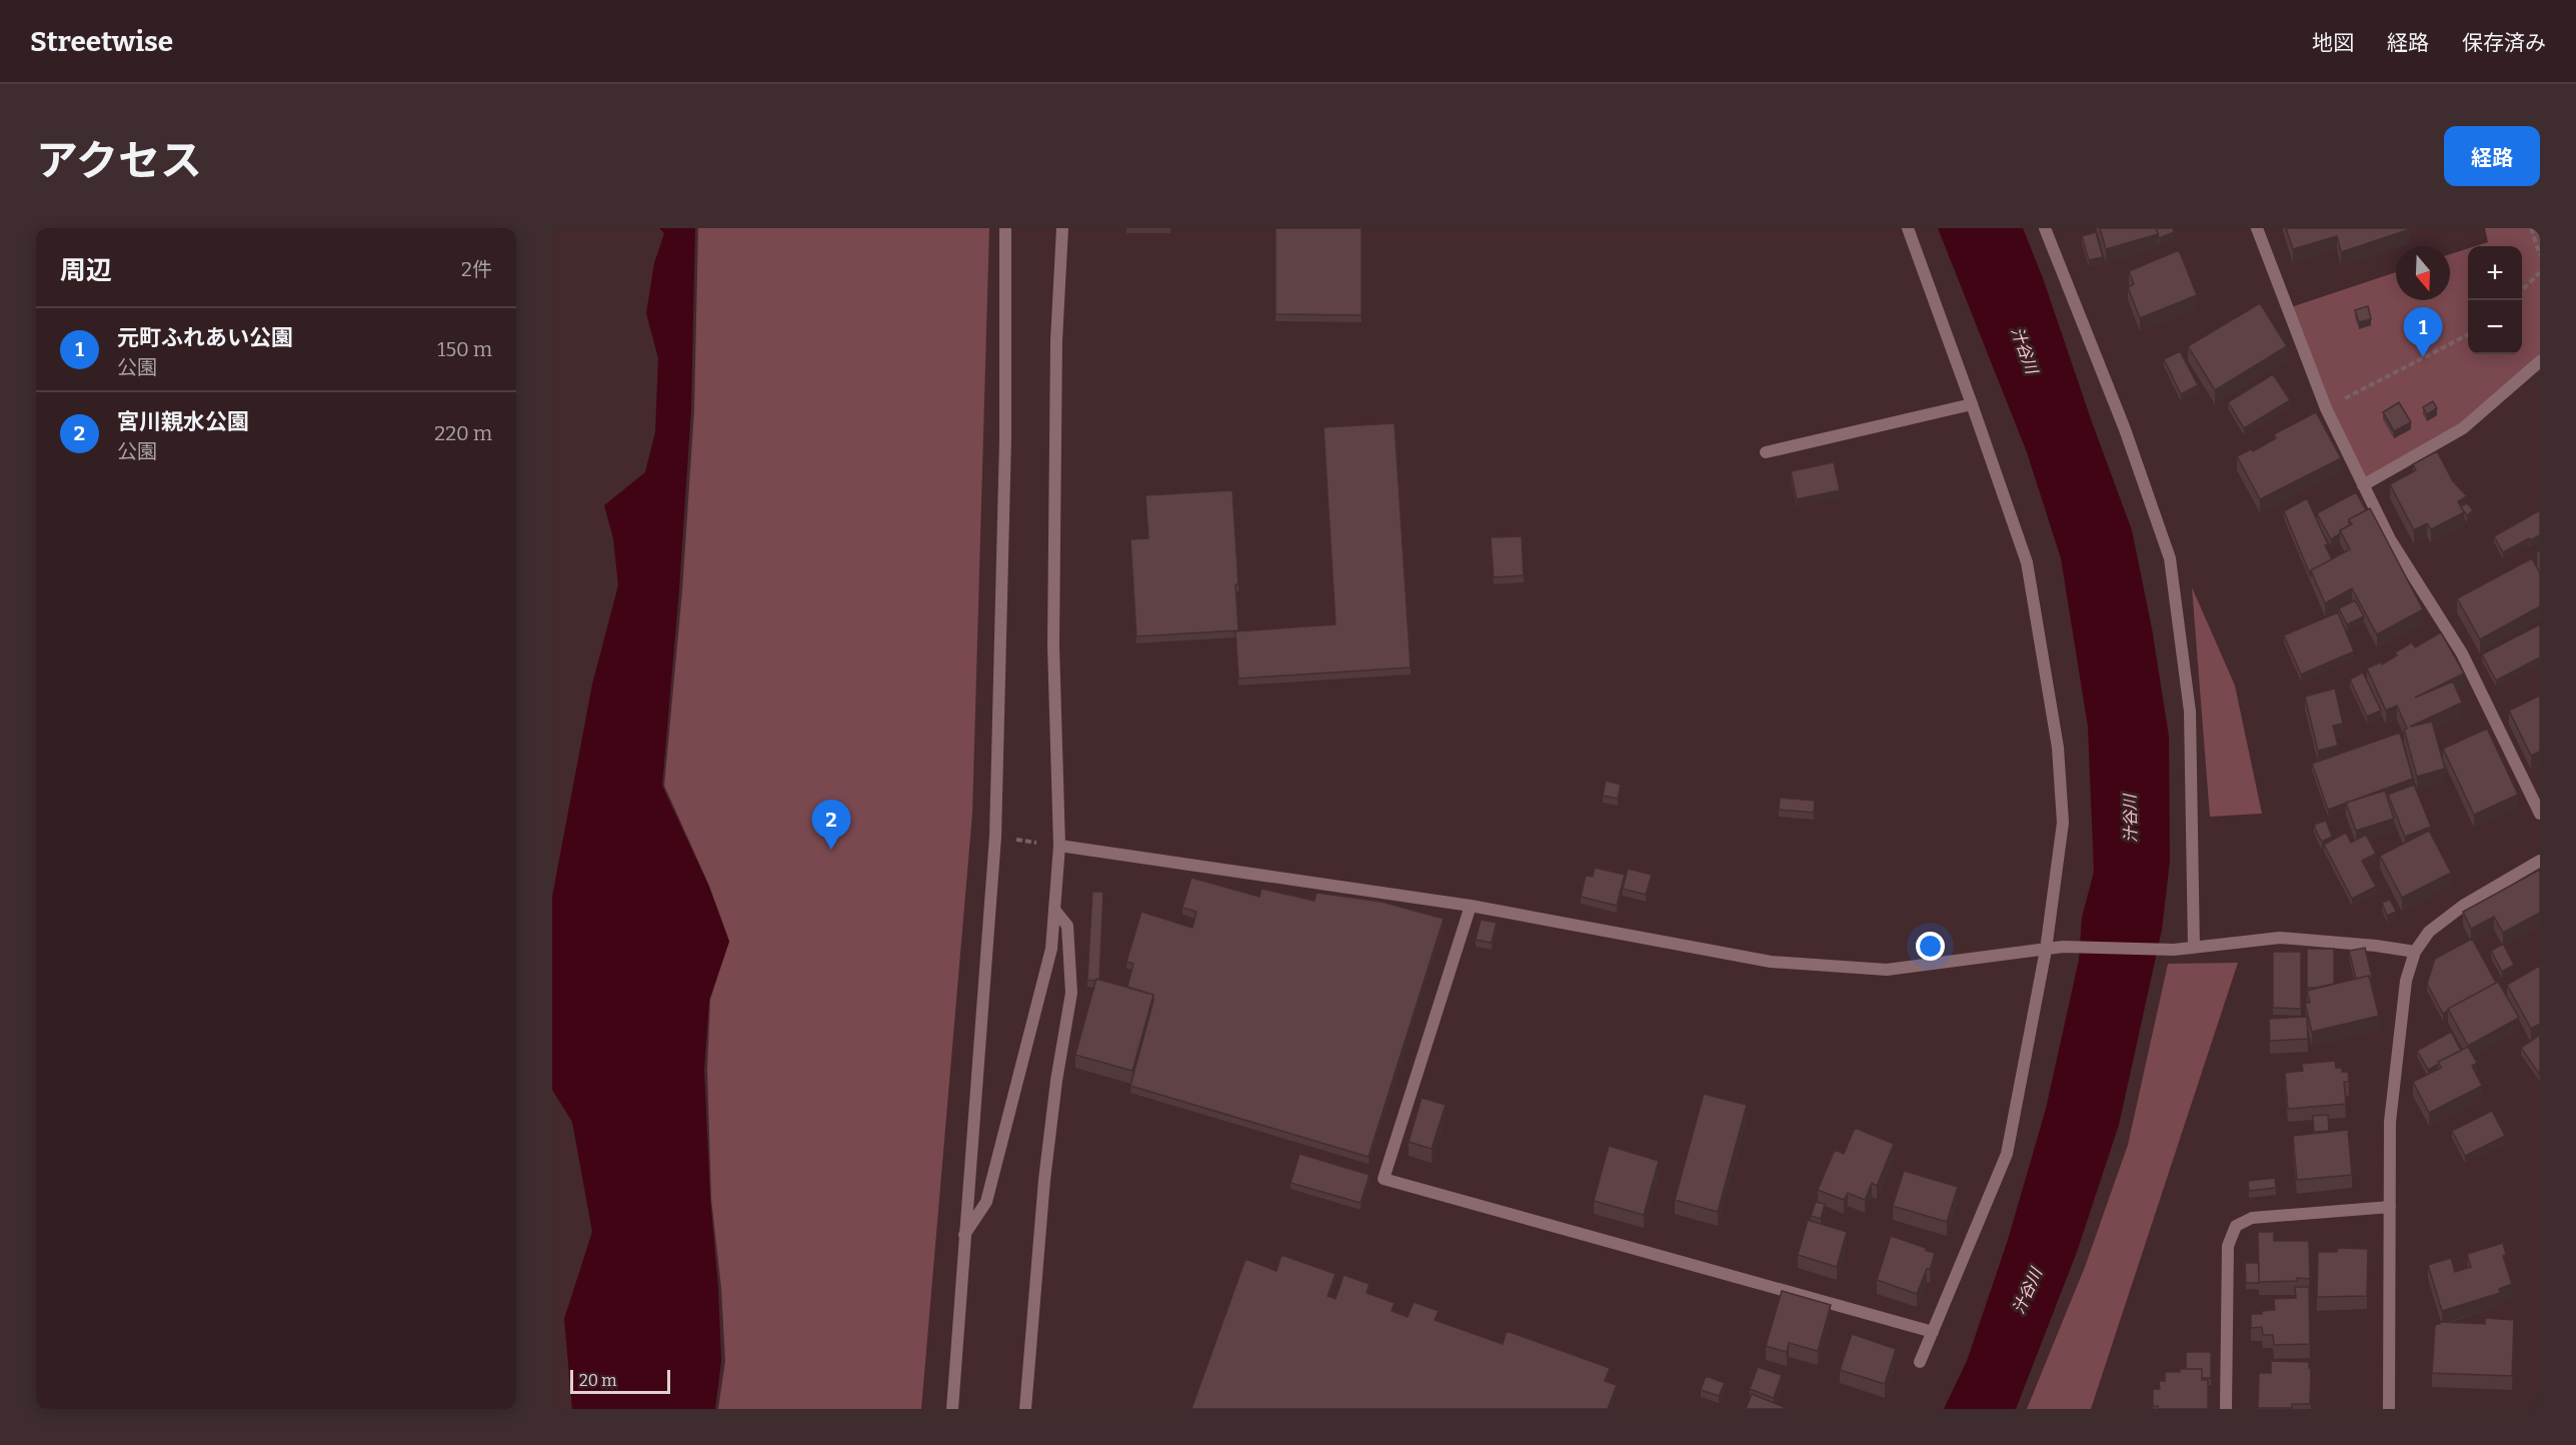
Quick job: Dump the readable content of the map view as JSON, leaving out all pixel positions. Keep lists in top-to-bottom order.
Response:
{
  "water": ["汁谷川"],
  "scale_bar": "20 m",
  "north": "bottom",
  "page": {
    "header": "Streetwise",
    "nav": ["地図", "経路", "保存済み"],
    "title": "アクセス",
    "buttons": "経路",
    "heading": ["周辺", "2件"],
    "map_buttons": ["+", "−"],
    "list": [
      {
        "mark": "1",
        "name": "元町ふれあい公園",
        "note": "公園",
        "value": "150 m"
      },
      {
        "mark": "2",
        "name": "宮川親水公園",
        "note": "公園",
        "value": "220 m"
      }
    ],
    "pins": ["1", "2"],
    "scale": "20 m"
  }
}
